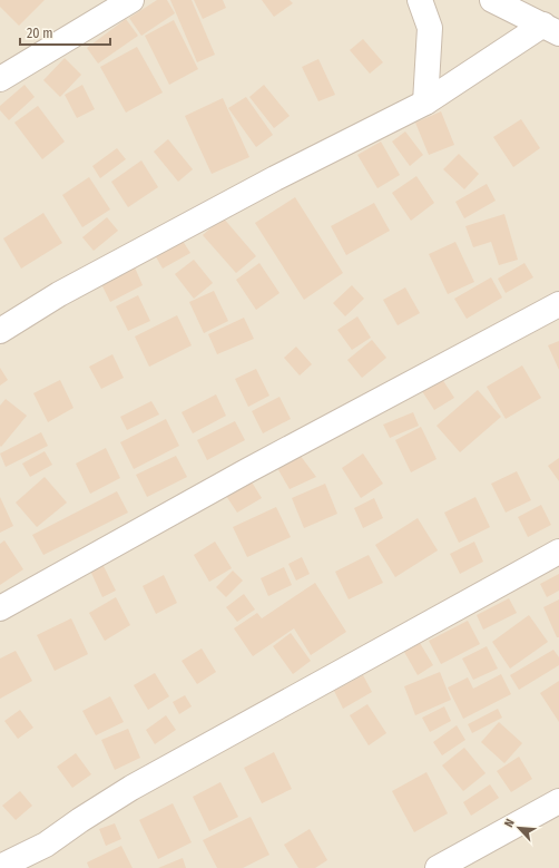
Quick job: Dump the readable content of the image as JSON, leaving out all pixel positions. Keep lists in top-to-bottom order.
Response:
{
  "scale_bar": "20 m",
  "north": "top left"
}
